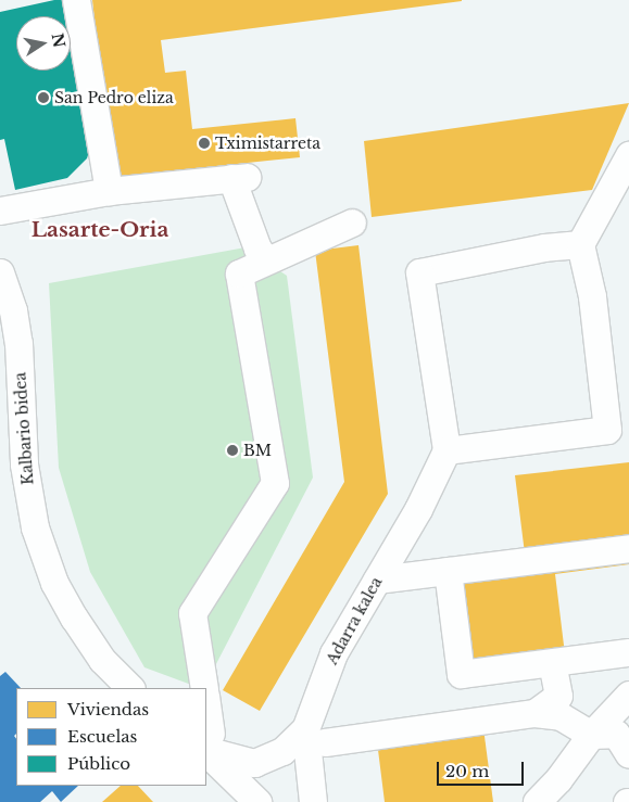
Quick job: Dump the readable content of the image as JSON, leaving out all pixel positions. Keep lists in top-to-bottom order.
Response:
{
  "streets": {
    "street": ["Kalbario bidea", "Adarra kalea"]
  },
  "districts": ["Lasarte-Oria"],
  "places": ["San Pedro eliza", "Tximistarreta", "BM"],
  "legend": ["Viviendas", "Escuelas", "Público"],
  "scale_bar": "20 m",
  "north": "right"
}
